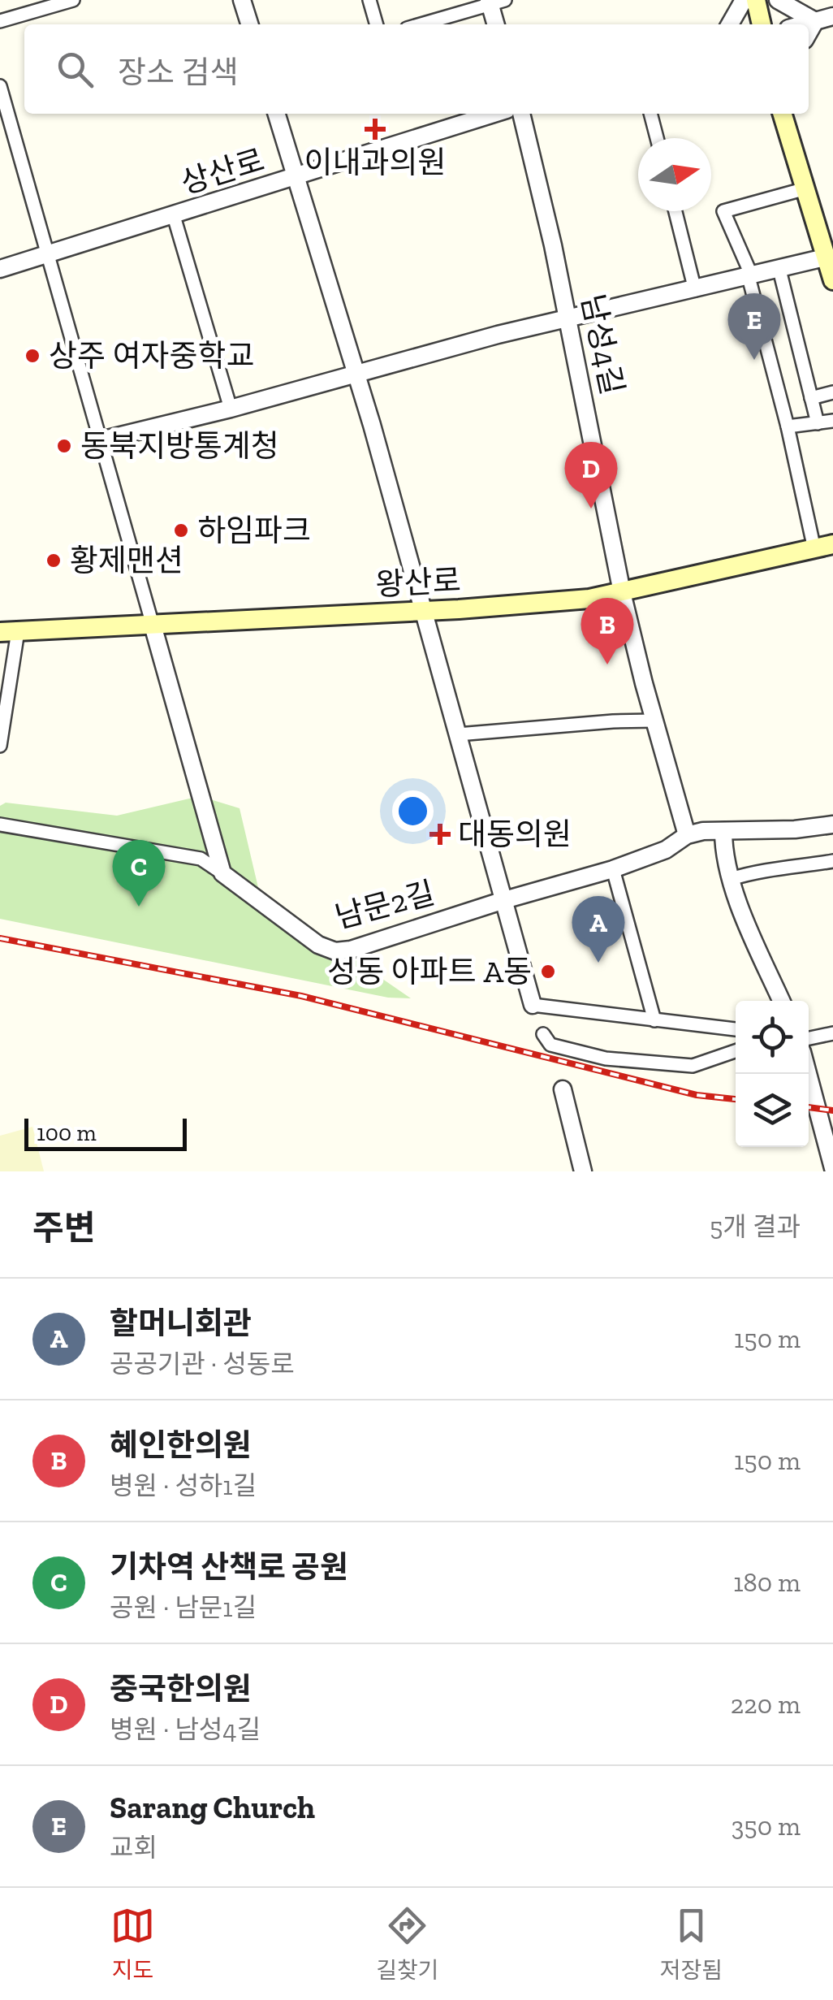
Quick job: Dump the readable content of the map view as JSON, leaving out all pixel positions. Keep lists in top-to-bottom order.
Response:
{
  "streets": {
    "main road": ["왕산로"],
    "street": ["상산로", "남성4길", "남문2길"]
  },
  "crossings": [
    ["남성4길", "왕산로"],
    ["남성4길", "남문2길"]
  ],
  "places": {
    "health": ["이내과의원", "대동의원"],
    "other": [
      "상주 여자중학교",
      "동북지방통계청",
      "하임파크",
      "황제맨션",
      "성동 아파트 A동"
    ]
  },
  "scale_bar": "100 m",
  "north": "right",
  "page": {
    "search": "장소 검색",
    "pins": [
      "E",
      "D",
      "B",
      "C",
      "A"
    ],
    "scale": "100 m",
    "heading": ["주변", "5개 결과"],
    "list": [
      {
        "mark": "A",
        "name": "할머니회관",
        "note": "공공기관 · 성동로",
        "value": "150 m"
      },
      {
        "mark": "B",
        "name": "혜인한의원",
        "note": "병원 · 성하1길",
        "value": "150 m"
      },
      {
        "mark": "C",
        "name": "기차역 산책로 공원",
        "note": "공원 · 남문1길",
        "value": "180 m"
      },
      {
        "mark": "D",
        "name": "중국한의원",
        "note": "병원 · 남성4길",
        "value": "220 m"
      },
      {
        "mark": "E",
        "name": "Sarang Church",
        "note": "교회",
        "value": "350 m"
      }
    ],
    "nav": ["지도", "길찾기", "저장됨"]
  }
}
